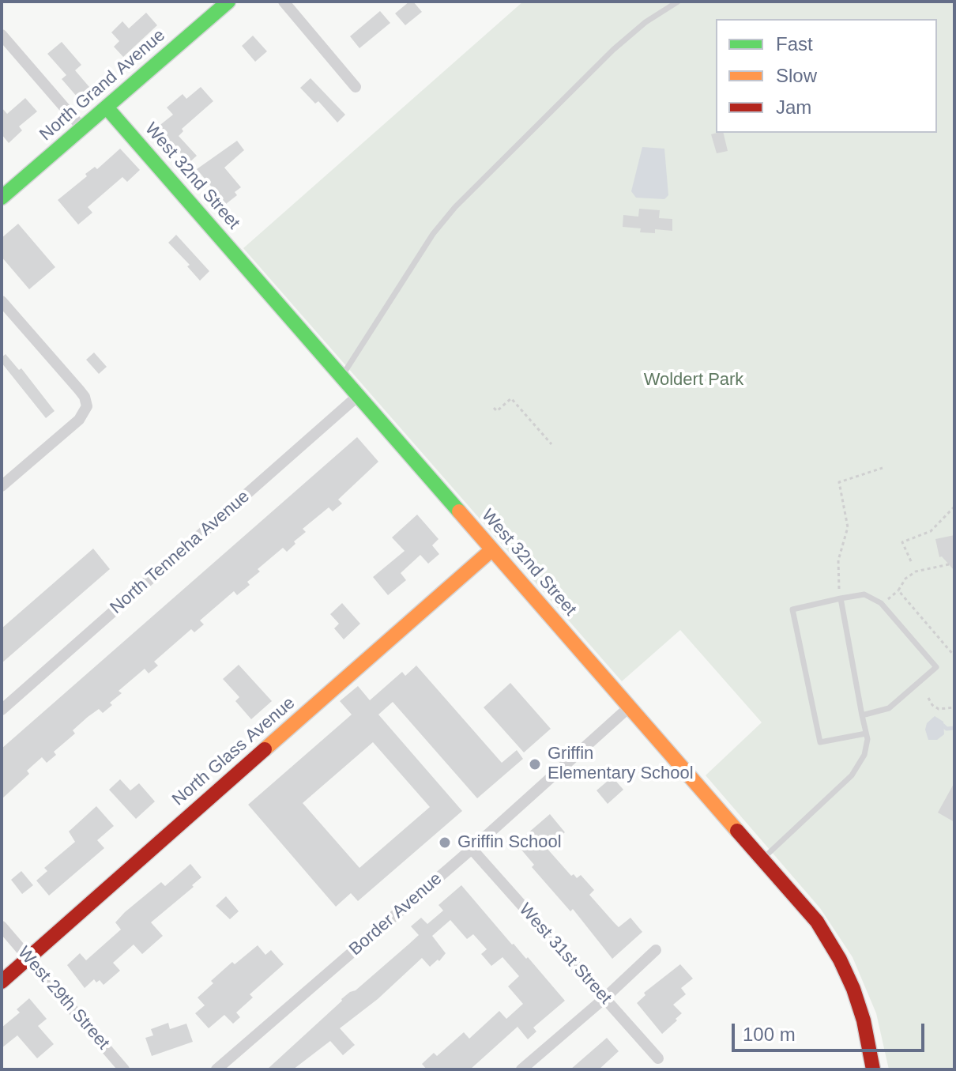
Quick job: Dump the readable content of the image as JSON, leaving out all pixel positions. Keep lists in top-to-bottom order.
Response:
{
  "streets": {
    "street": [
      "North Grand Avenue",
      "West 32nd Street",
      "North Tenneha Avenue",
      "North Glass Avenue",
      "Border Avenue",
      "West 31st Street",
      "West 29th Street"
    ]
  },
  "crossings": [
    ["North Grand Avenue", "West 32nd Street"],
    ["West 32nd Street", "North Tenneha Avenue"],
    ["West 32nd Street", "North Glass Avenue"],
    ["West 32nd Street", "Border Avenue"],
    ["North Glass Avenue", "West 29th Street"],
    ["Border Avenue", "West 31st Street"]
  ],
  "parks": ["Woldert Park"],
  "places": ["Griffin Elementary School", "Griffin School"],
  "legend": ["Fast", "Slow", "Jam"],
  "scale_bar": "100 m"
}
